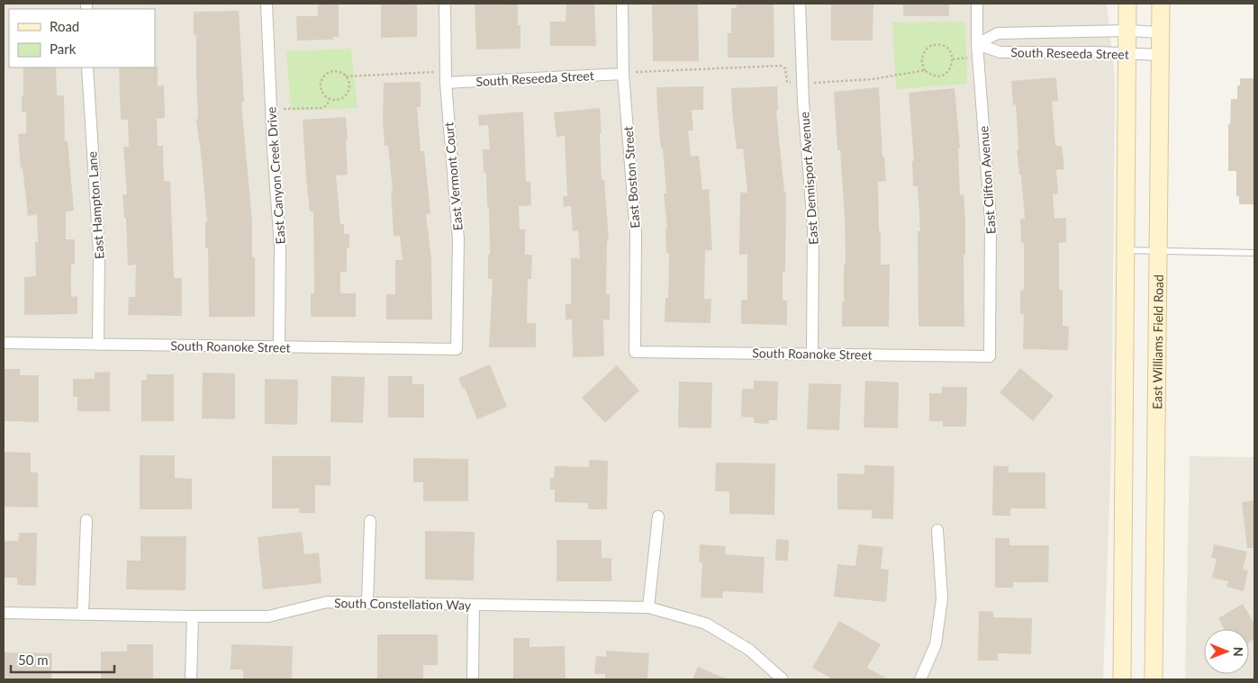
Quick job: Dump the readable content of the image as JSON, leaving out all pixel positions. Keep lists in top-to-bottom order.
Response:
{
  "streets": {
    "main road": ["East Williams Field Road"],
    "street": [
      "South Reseeda Street",
      "East Canyon Creek Drive",
      "East Vermont Court",
      "East Boston Street",
      "East Dennisport Avenue",
      "East Clifton Avenue",
      "East Hampton Lane",
      "South Roanoke Street",
      "South Constellation Way"
    ]
  },
  "crossings": [
    ["South Reseeda Street", "East Vermont Court"],
    ["South Reseeda Street", "East Boston Street"],
    ["South Reseeda Street", "East Clifton Avenue"],
    ["South Reseeda Street", "East Williams Field Road"],
    ["East Canyon Creek Drive", "South Roanoke Street"],
    ["East Vermont Court", "South Roanoke Street"],
    ["East Boston Street", "South Roanoke Street"],
    ["East Dennisport Avenue", "South Roanoke Street"],
    ["East Clifton Avenue", "South Roanoke Street"],
    ["East Hampton Lane", "South Roanoke Street"]
  ],
  "legend": ["Road", "Park"],
  "scale_bar": "50 m",
  "north": "right"
}
